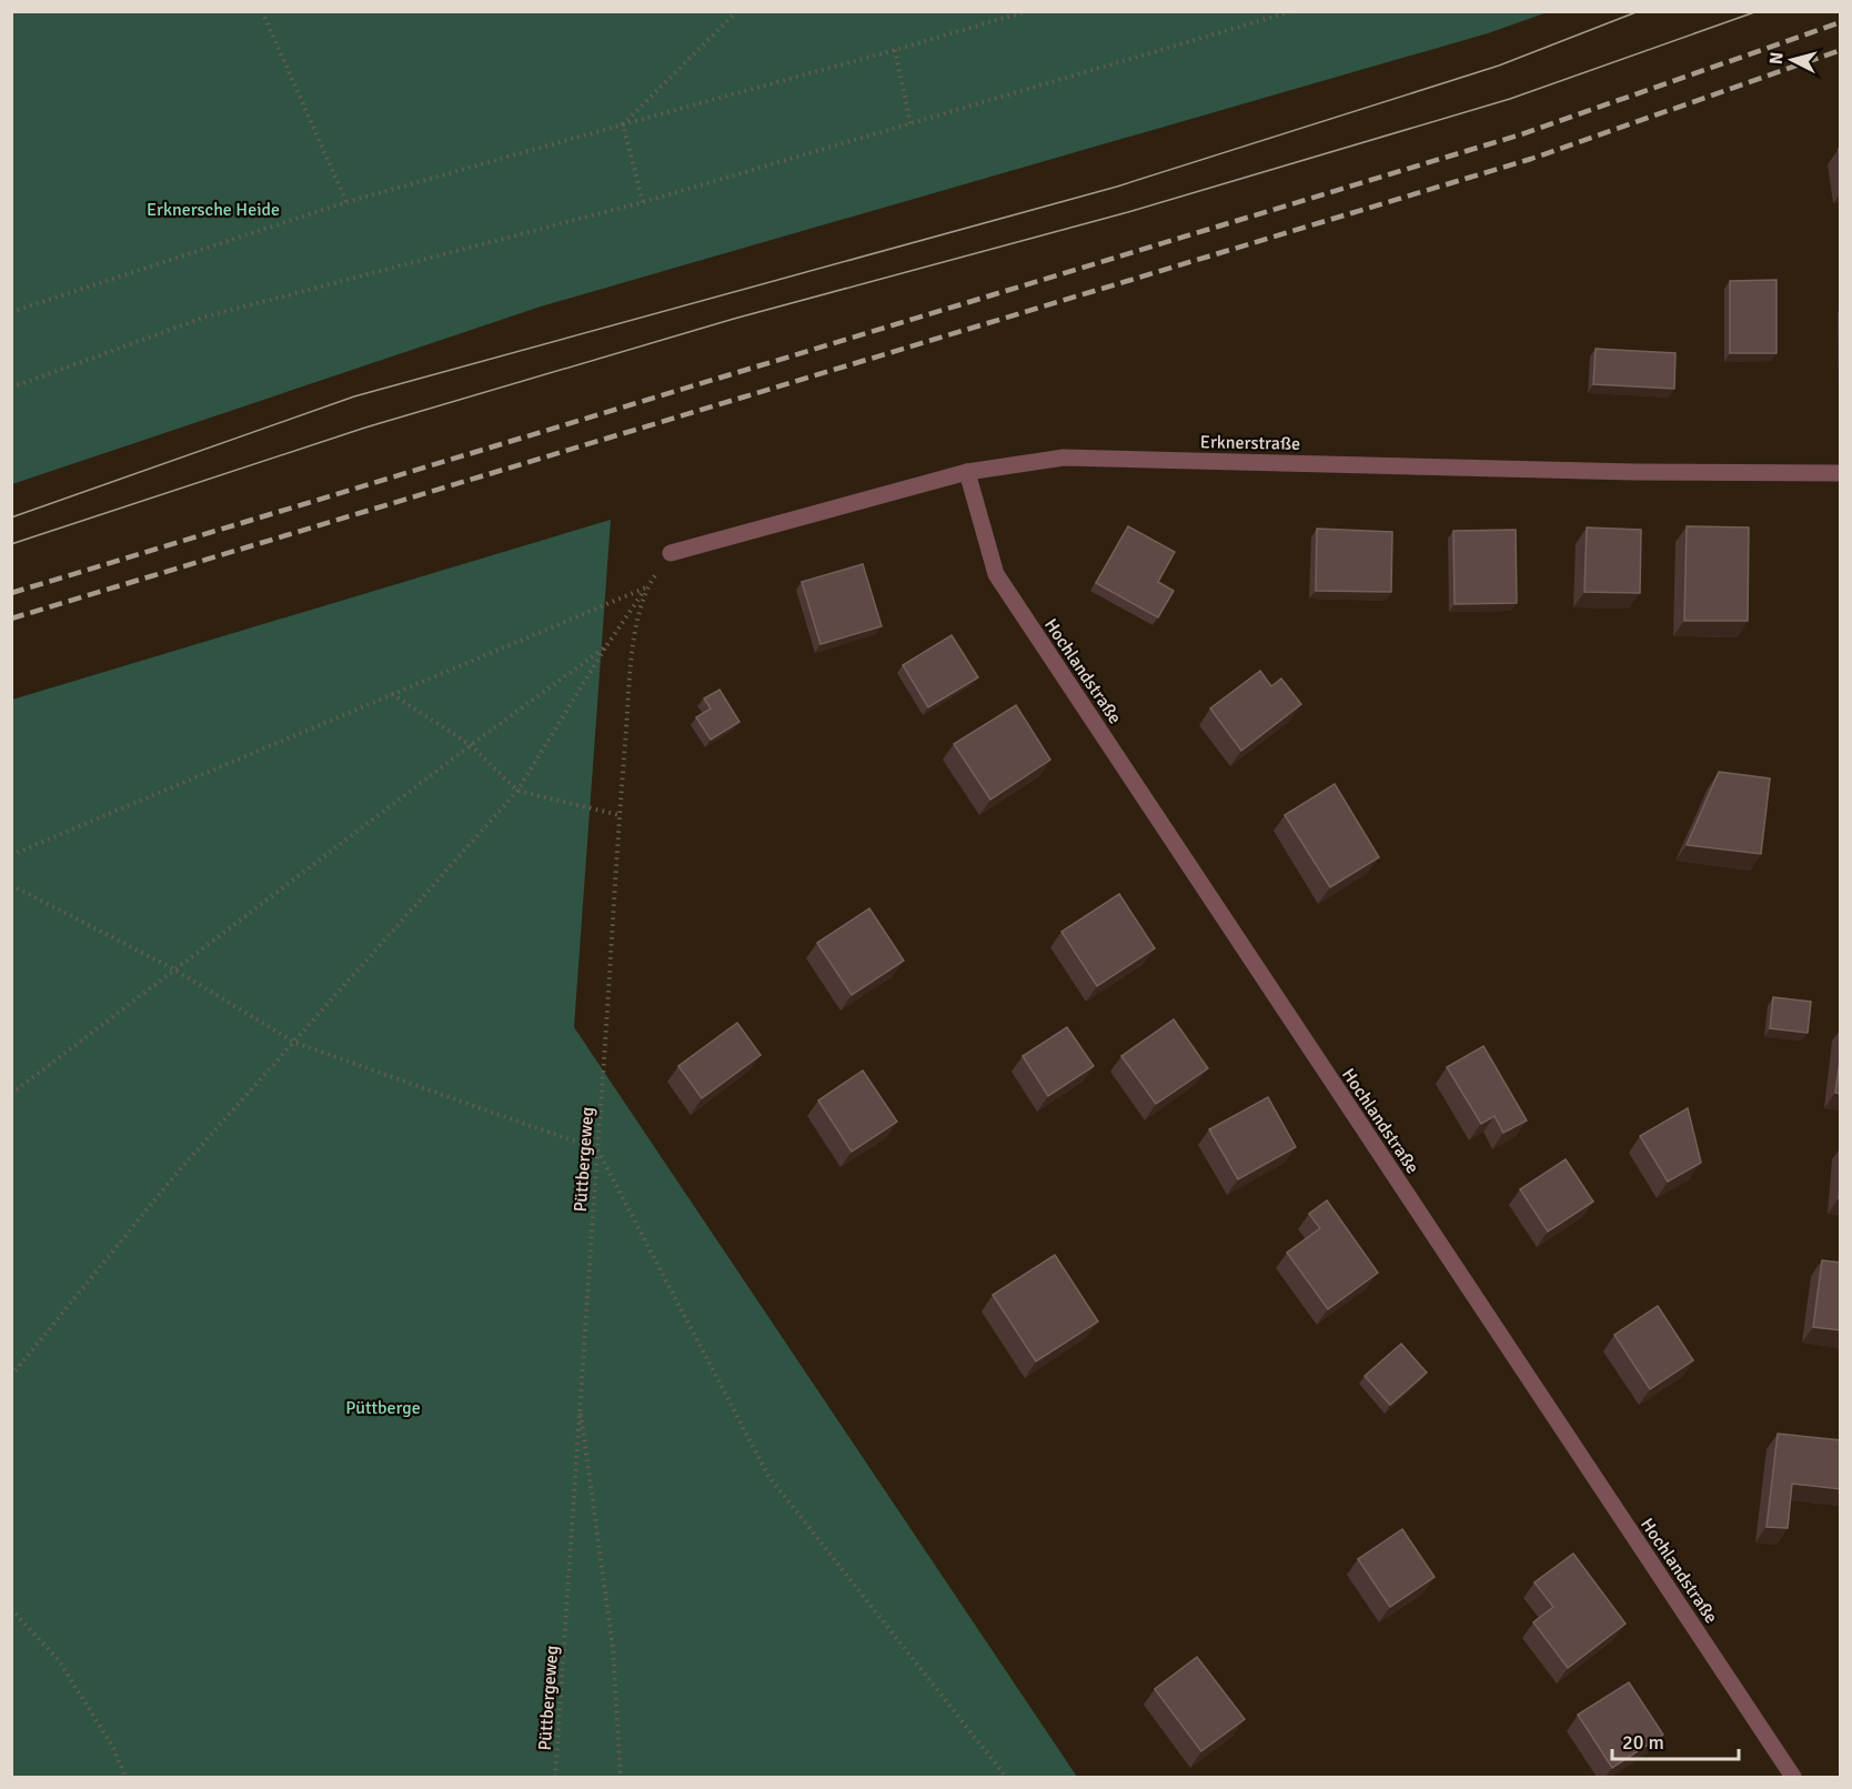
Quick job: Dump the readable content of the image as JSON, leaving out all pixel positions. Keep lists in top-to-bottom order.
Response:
{
  "streets": {
    "street": ["Erknerstraße", "Hochlandstraße"],
    "path": ["Püttbergeweg"]
  },
  "crossings": [
    ["Erknerstraße", "Hochlandstraße"],
    ["Erknerstraße", "Püttbergeweg"]
  ],
  "parks": ["Erknersche Heide", "Püttberge"],
  "scale_bar": "20 m",
  "north": "left"
}
